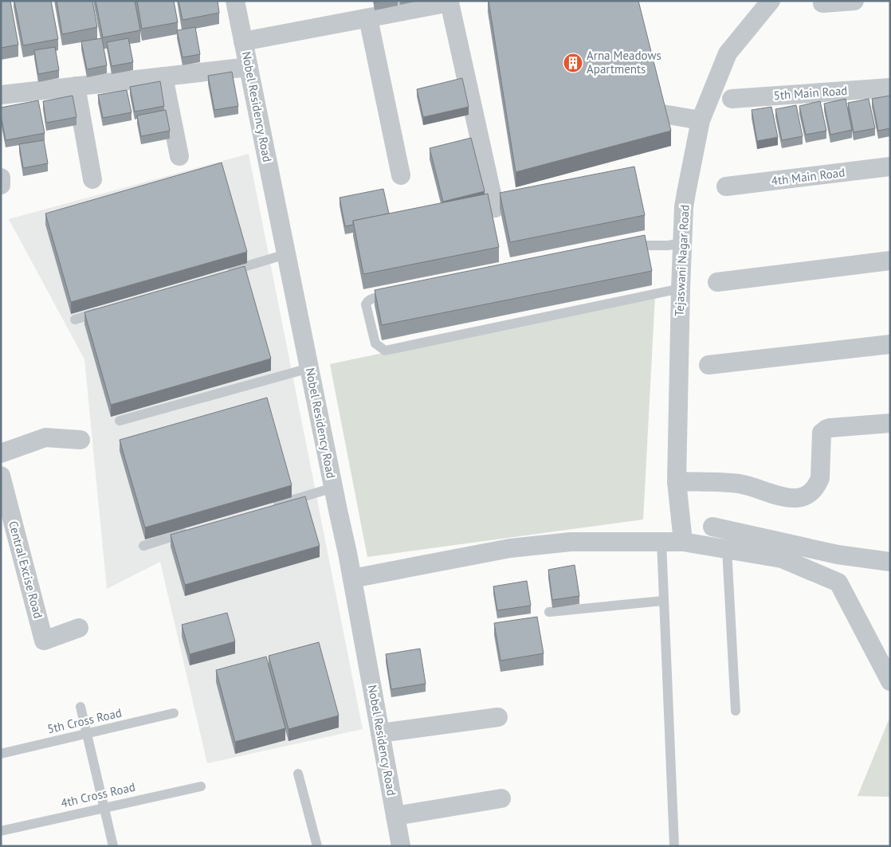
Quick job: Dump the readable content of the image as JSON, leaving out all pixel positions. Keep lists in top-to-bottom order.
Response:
{
  "streets": {
    "street": [
      "5th Main Road",
      "Nobel Residency Road",
      "4th Main Road",
      "Tejaswani Nagar Road",
      "Central Excise Road"
    ],
    "lane": ["5th Cross Road", "4th Cross Road"]
  },
  "places": {
    "building": ["Arna Meadows Apartments"]
  }
}
